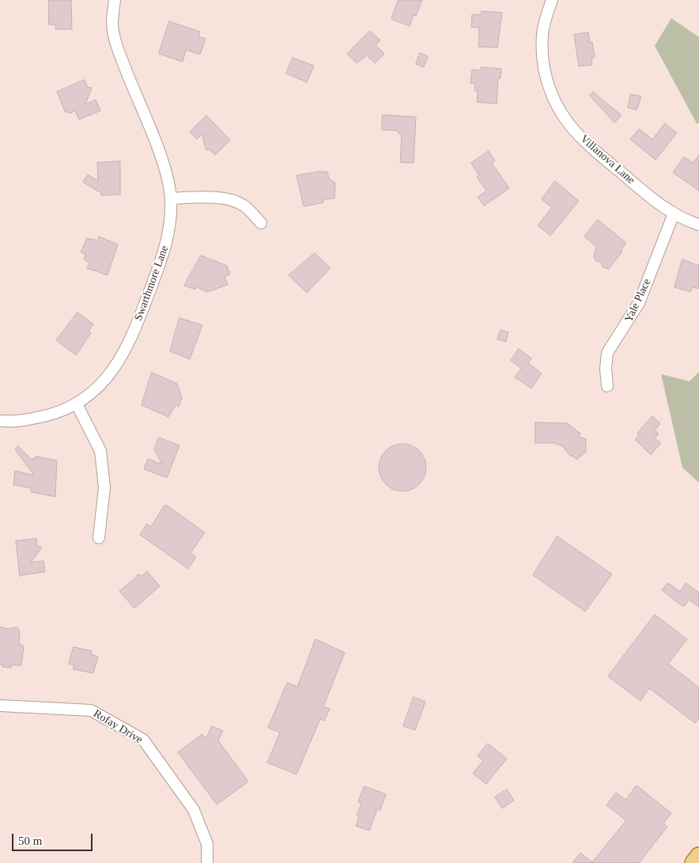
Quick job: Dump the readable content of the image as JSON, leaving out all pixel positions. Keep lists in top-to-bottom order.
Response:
{
  "streets": {
    "street": [
      "Villanova Lane",
      "Swarthmore Lane",
      "Yale Place",
      "Rofay Drive"
    ]
  },
  "crossings": [
    ["Villanova Lane", "Yale Place"]
  ],
  "scale_bar": "50 m"
}
